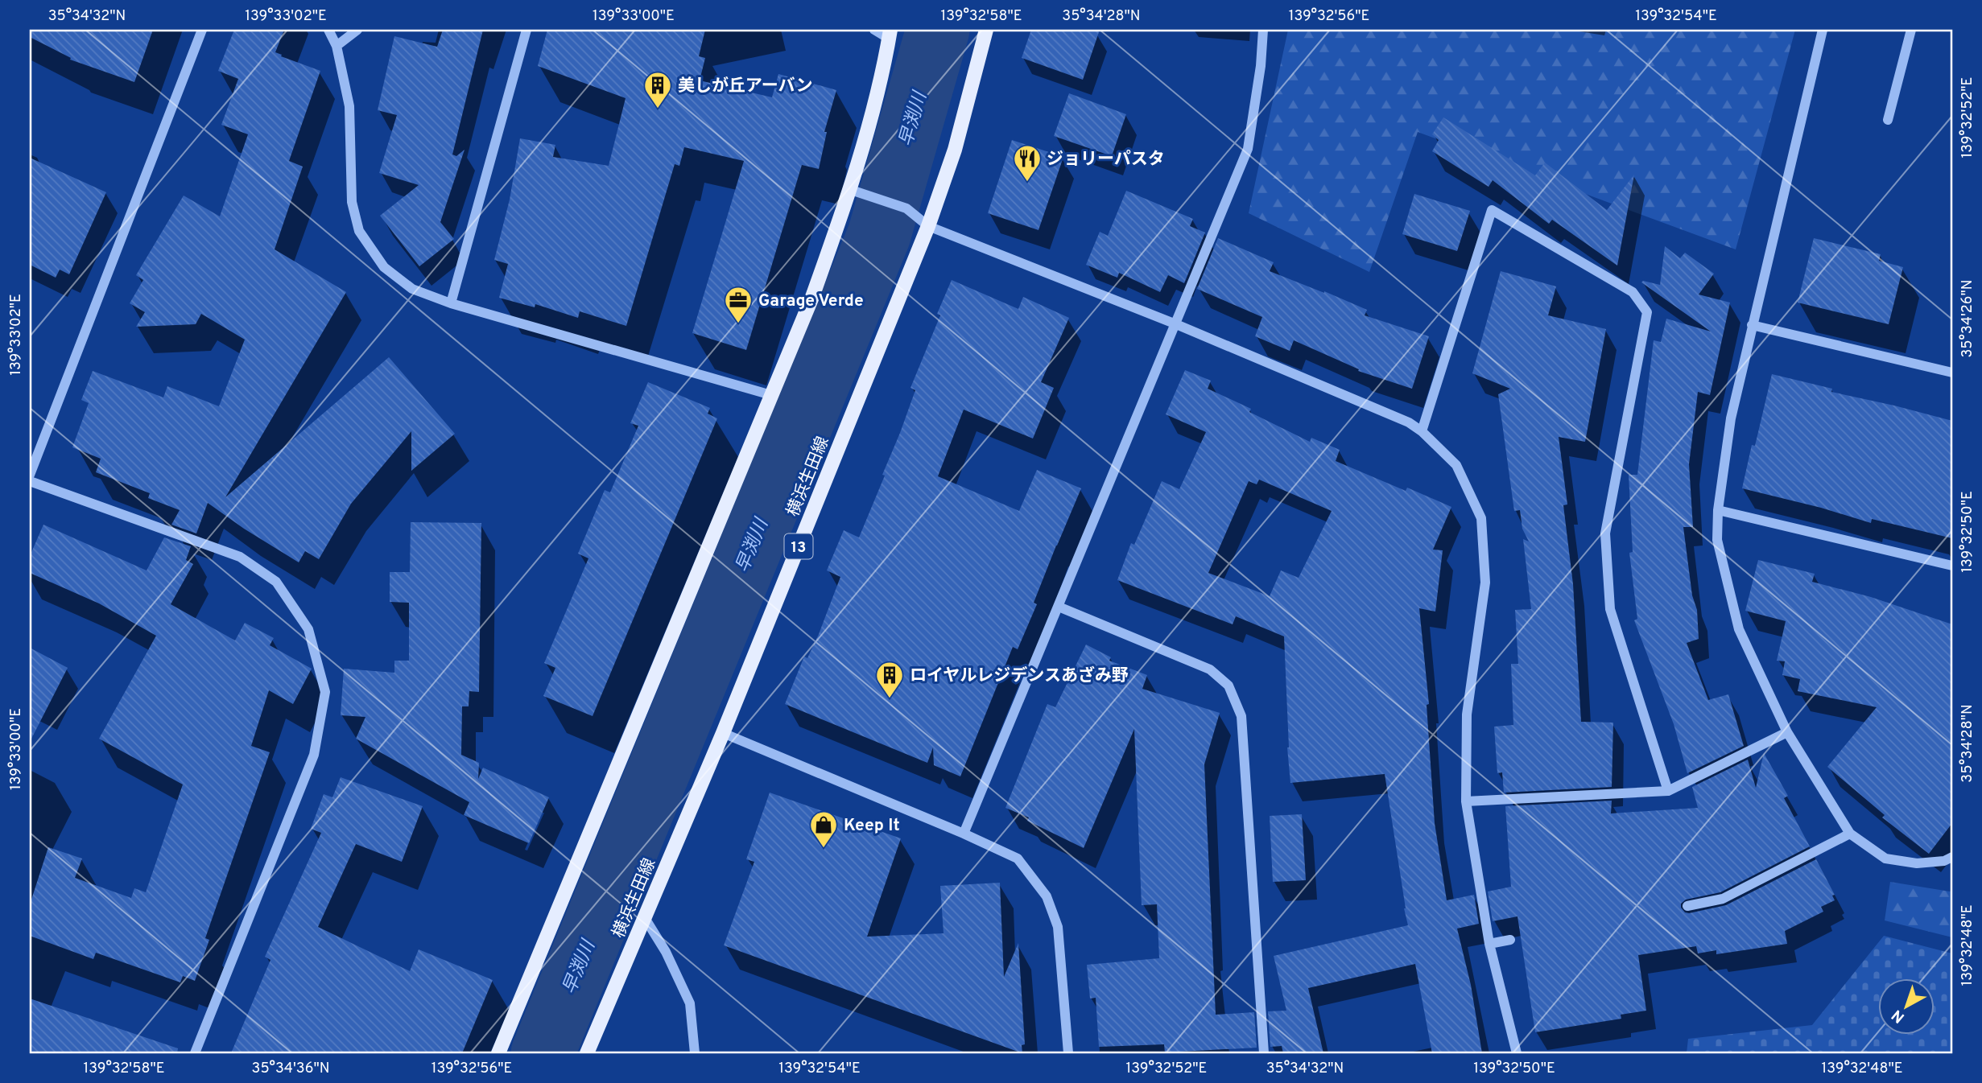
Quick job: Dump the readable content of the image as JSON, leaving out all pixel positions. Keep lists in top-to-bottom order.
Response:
{
  "streets": {
    "main road": ["横浜生田線", "13"]
  },
  "water": ["早渕川"],
  "places": {
    "building": ["美しが丘アーバン", "ロイヤルレジデンスあざみ野"],
    "restaurant": ["ジョリーパスタ"],
    "office": ["Garage Verde"],
    "shop": ["Keep It"]
  },
  "north": "bottom left",
  "coordinates": [
    "35°34'32\"N",
    "139°33'02\"E",
    "139°33'00\"E",
    "139°32'58\"E",
    "35°34'28\"N",
    "139°32'56\"E",
    "139°32'54\"E",
    "139°32'52\"E",
    "35°34'26\"N",
    "139°32'50\"E",
    "139°32'48\"E",
    "35°34'36\"N"
  ]
}
